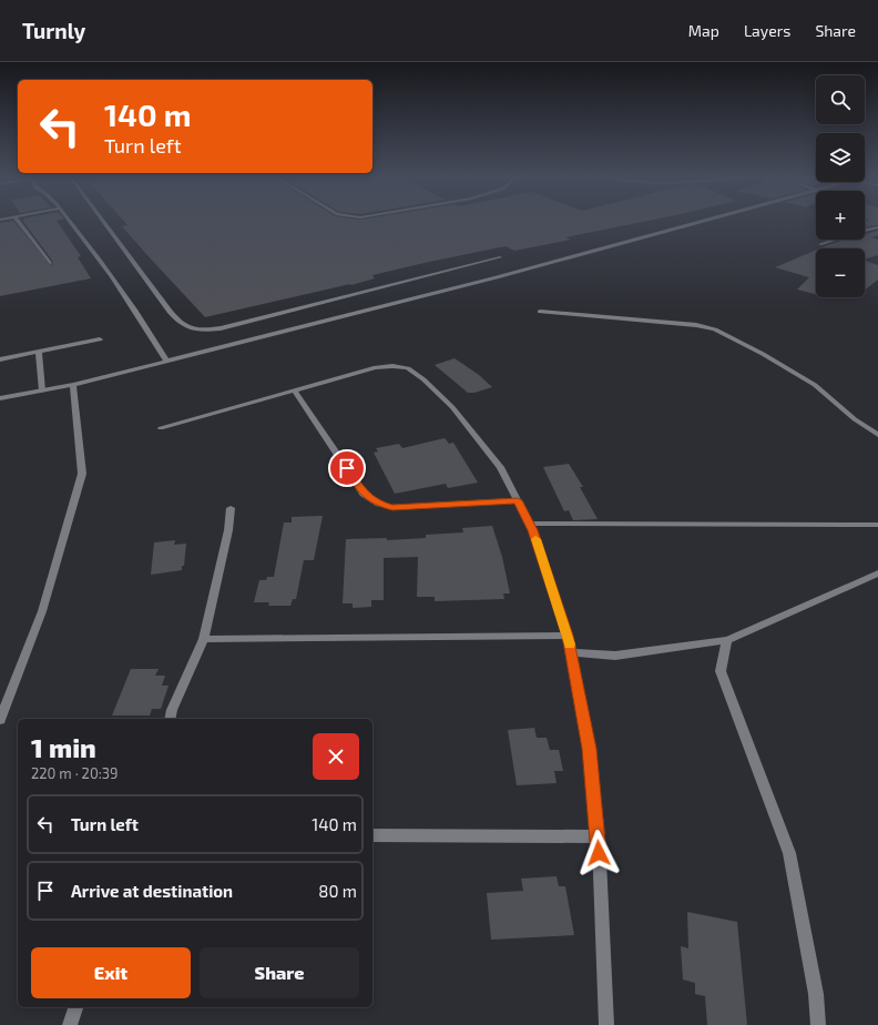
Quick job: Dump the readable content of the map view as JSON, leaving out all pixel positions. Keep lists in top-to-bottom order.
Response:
{
  "page": {
    "header": "Turnly",
    "nav": ["Map", "Layers", "Share"],
    "map_buttons": ["+", "−"],
    "turn": ["140 m", "Turn left"],
    "heading": ["1 min", "220 m · 20:39"],
    "list": [
      {
        "name": "Turn left",
        "value": "140 m"
      },
      {
        "name": "Arrive at destination",
        "value": "80 m"
      }
    ],
    "buttons": ["Exit", "Share"]
  }
}
